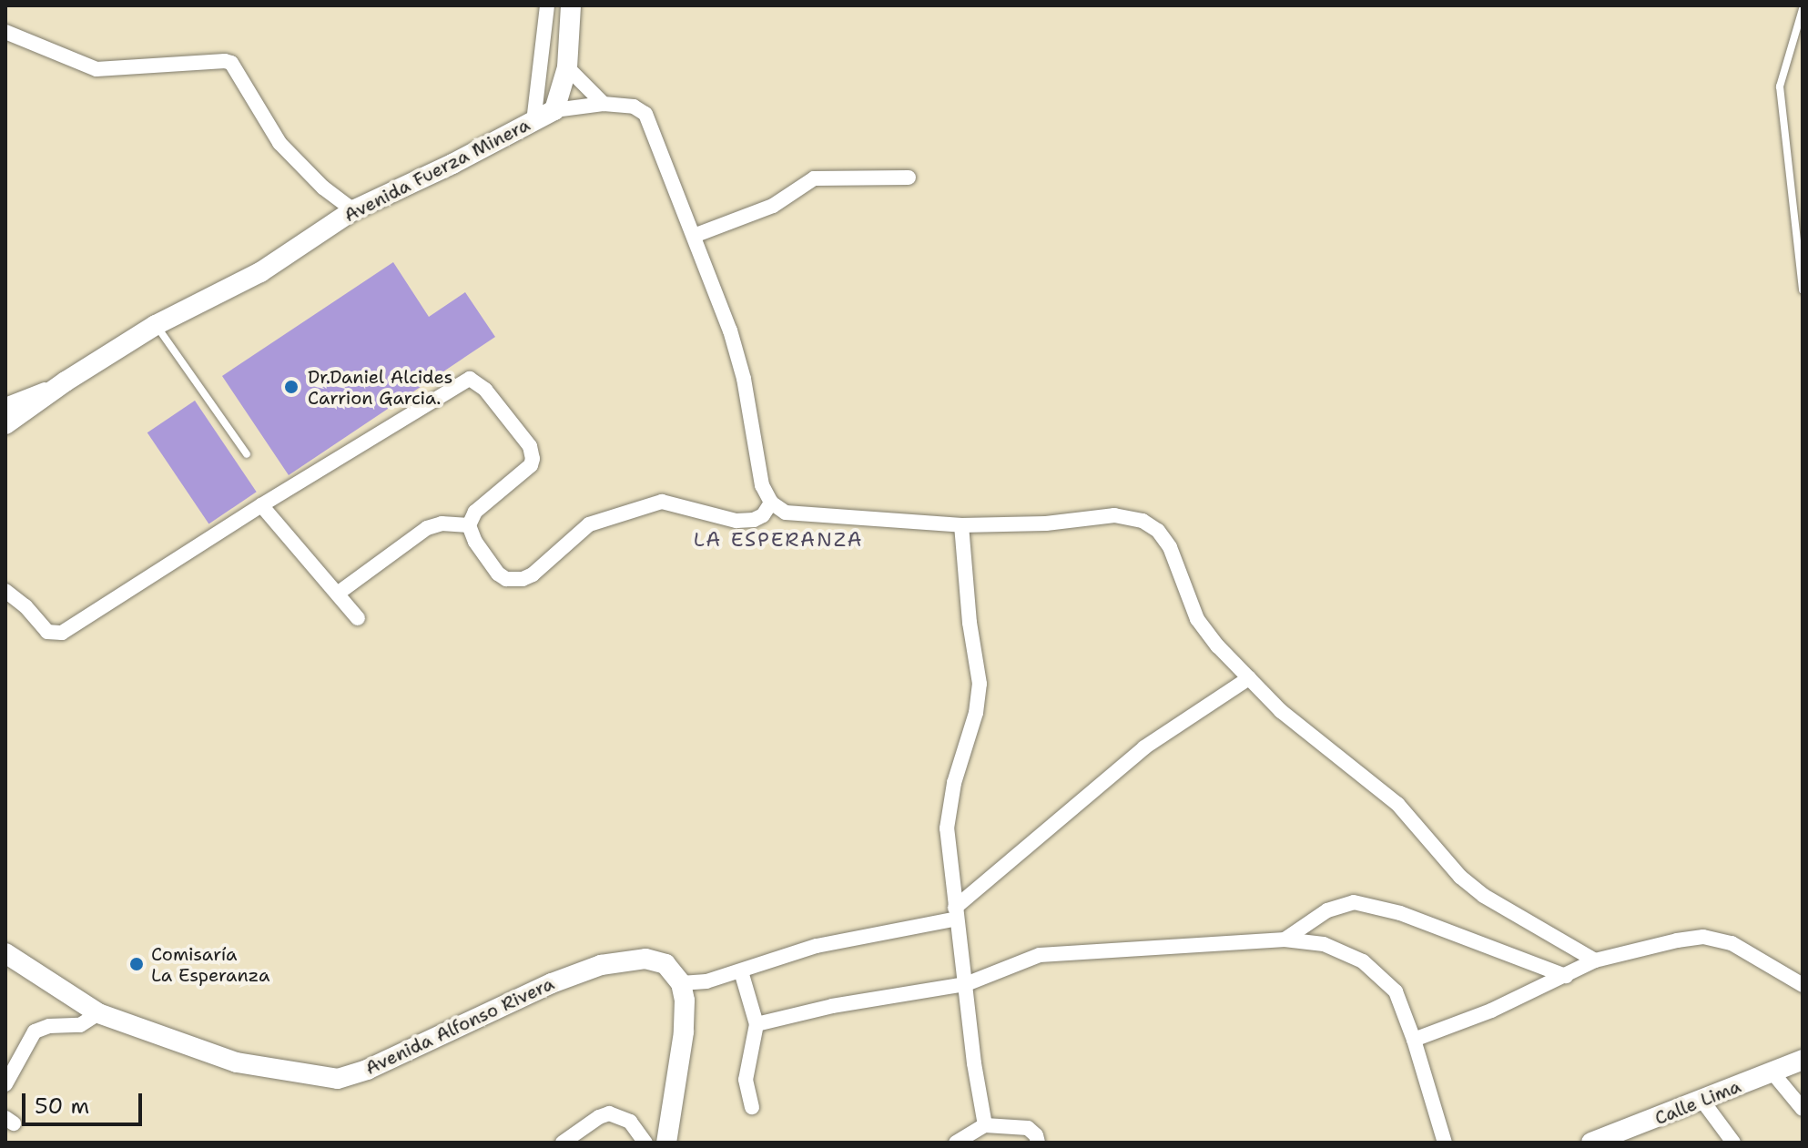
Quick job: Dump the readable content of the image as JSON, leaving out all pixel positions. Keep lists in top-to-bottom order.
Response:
{
  "streets": {
    "street": ["Avenida Fuerza Minera", "Avenida Alfonso Rivera", "Calle Lima"]
  },
  "districts": ["LA ESPERANZA"],
  "places": ["Dr.Daniel Alcides Carrion Garcia.", "Comisaría La Esperanza"],
  "scale_bar": "50 m"
}
